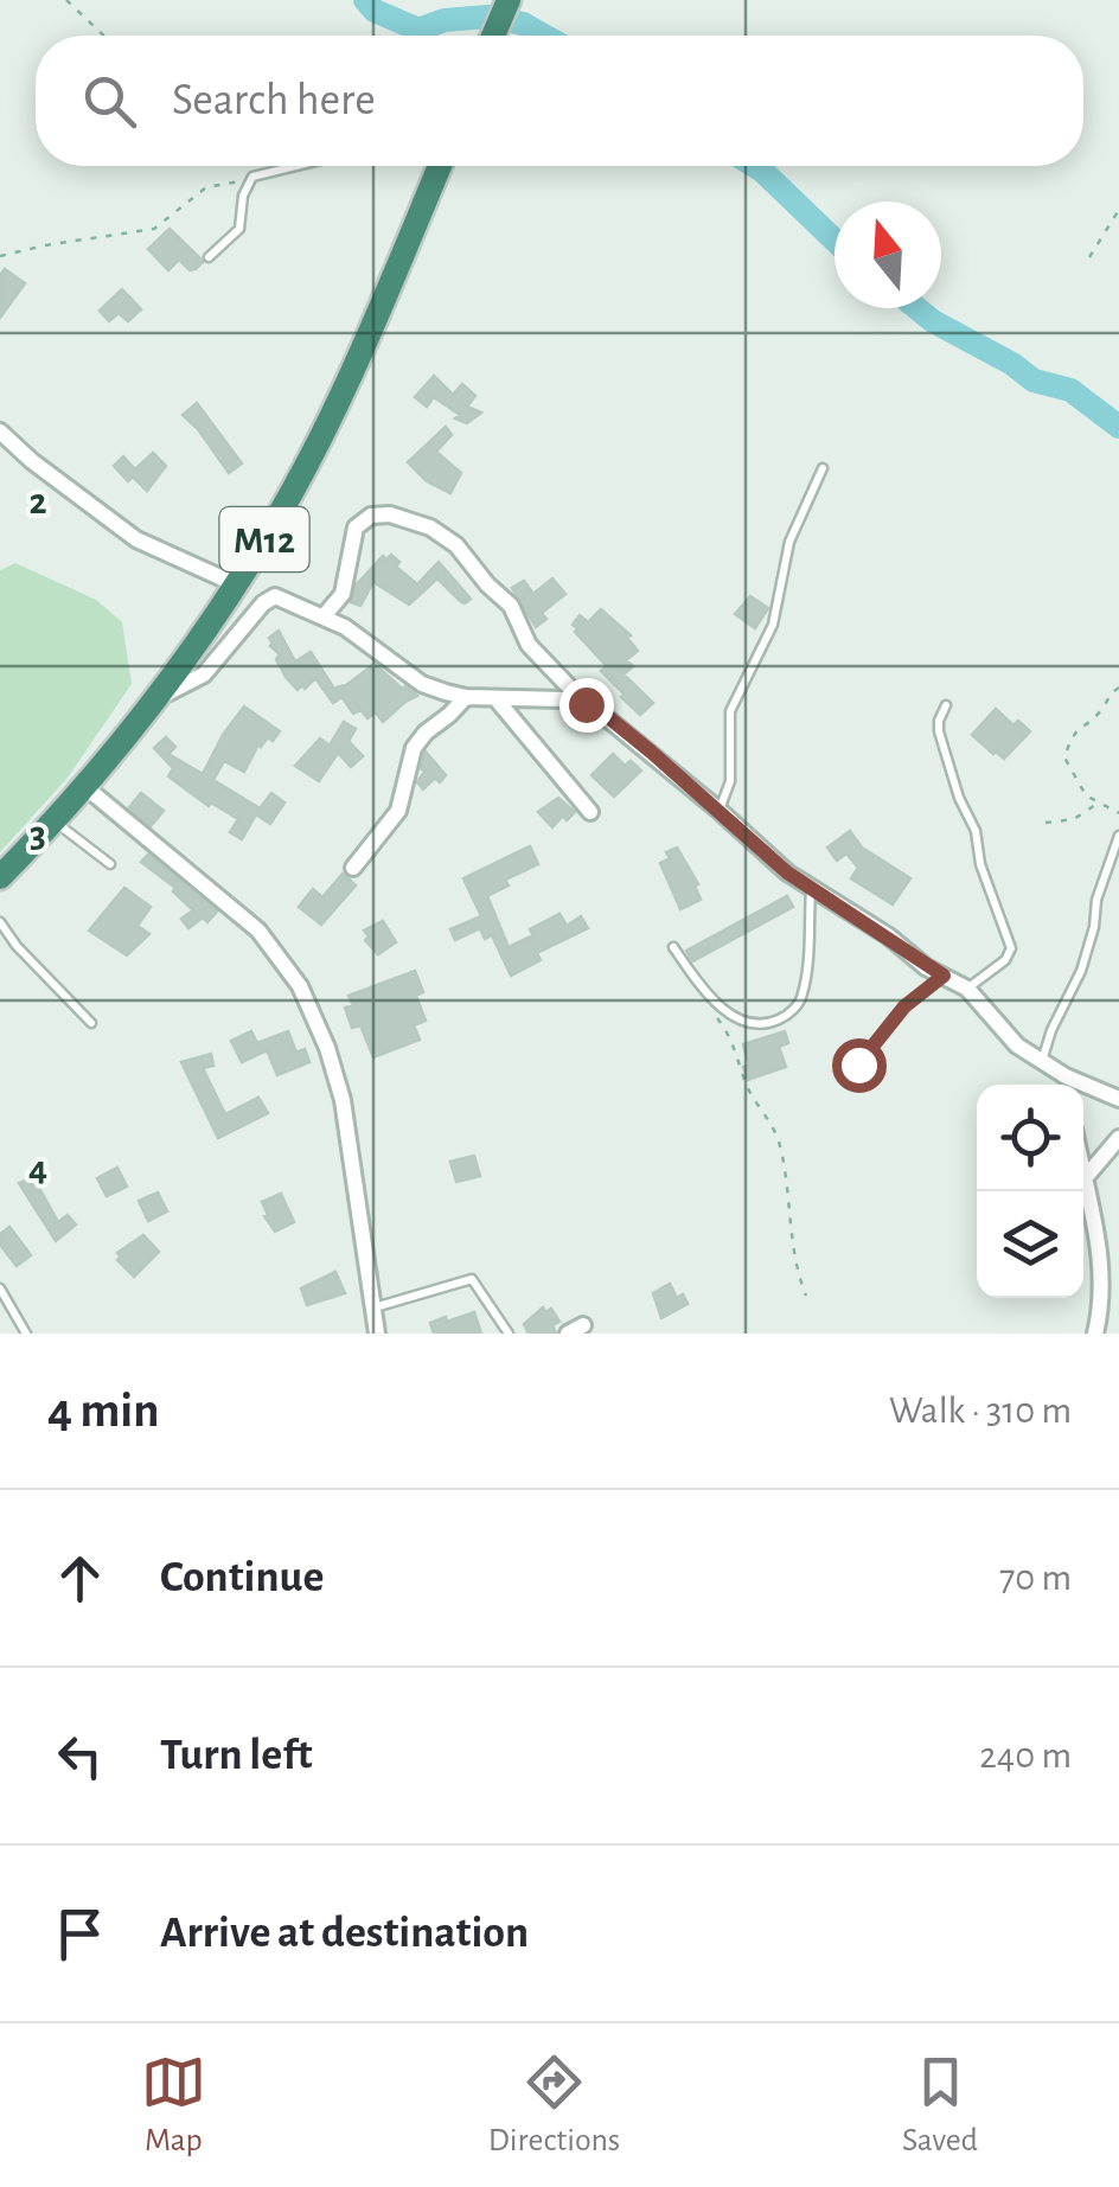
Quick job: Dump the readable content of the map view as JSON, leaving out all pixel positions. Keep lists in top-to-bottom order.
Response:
{
  "streets": {
    "highway": ["M12"]
  },
  "north": "top",
  "page": {
    "search": "Search here",
    "heading": ["4 min", "Walk · 310 m"],
    "list": [
      ["Continue", "70 m"],
      ["Turn left", "240 m"],
      "Arrive at destination"
    ],
    "nav": ["Map", "Directions", "Saved"]
  },
  "grid": {
    "rows": ["2", "3", "4"]
  }
}
